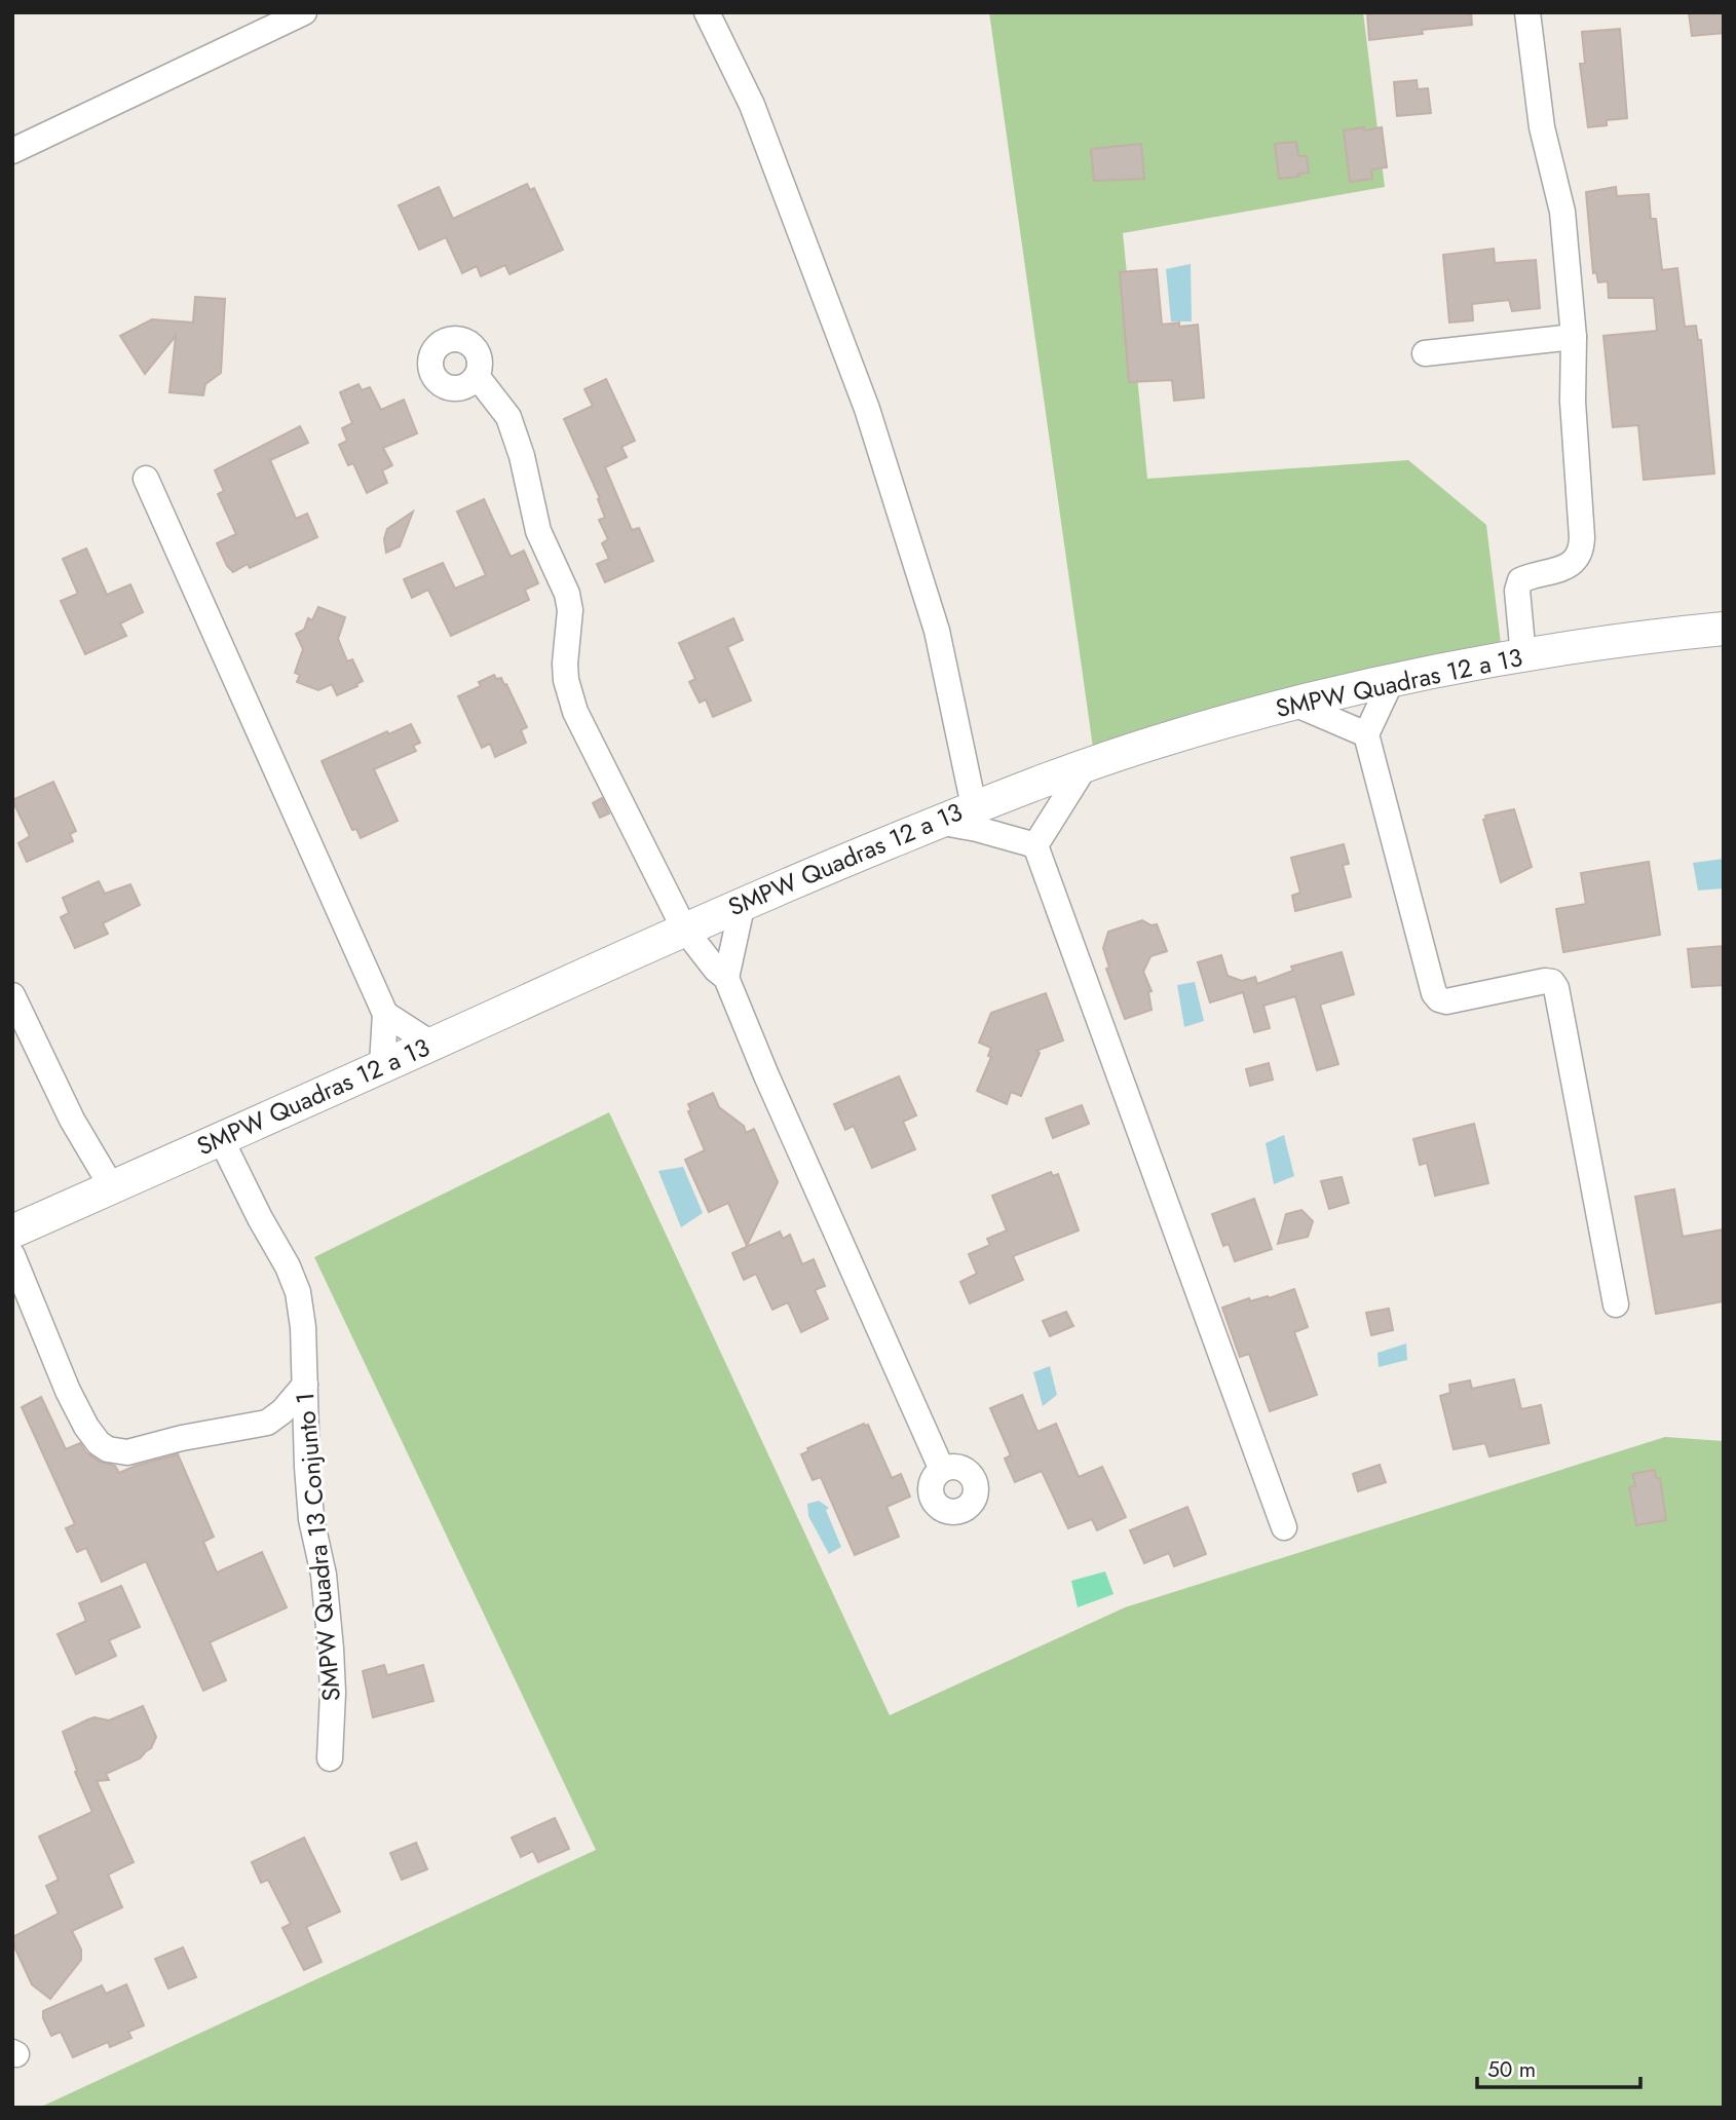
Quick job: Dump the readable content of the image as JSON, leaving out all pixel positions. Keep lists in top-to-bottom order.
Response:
{
  "streets": {
    "street": ["SMPW Quadras 12 a 13", "SMPW Quadra 13 Conjunto 1"]
  },
  "crossings": [
    ["SMPW Quadras 12 a 13", "SMPW Quadra 13 Conjunto 1"]
  ],
  "scale_bar": "50 m"
}
